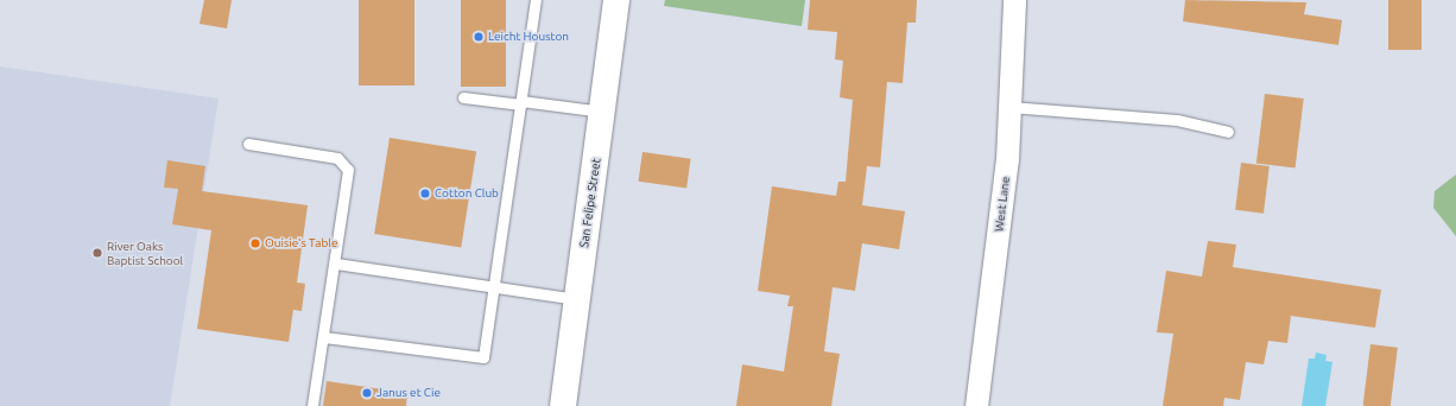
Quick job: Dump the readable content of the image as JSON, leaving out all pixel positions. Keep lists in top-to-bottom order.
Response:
{
  "streets": {
    "main road": ["San Felipe Street"],
    "street": ["West Lane"]
  },
  "places": [
    "Leicht Houston",
    "Cotton Club",
    "Ouisie's Table",
    "River Oaks Baptist School",
    "Janus et Cie"
  ]
}
